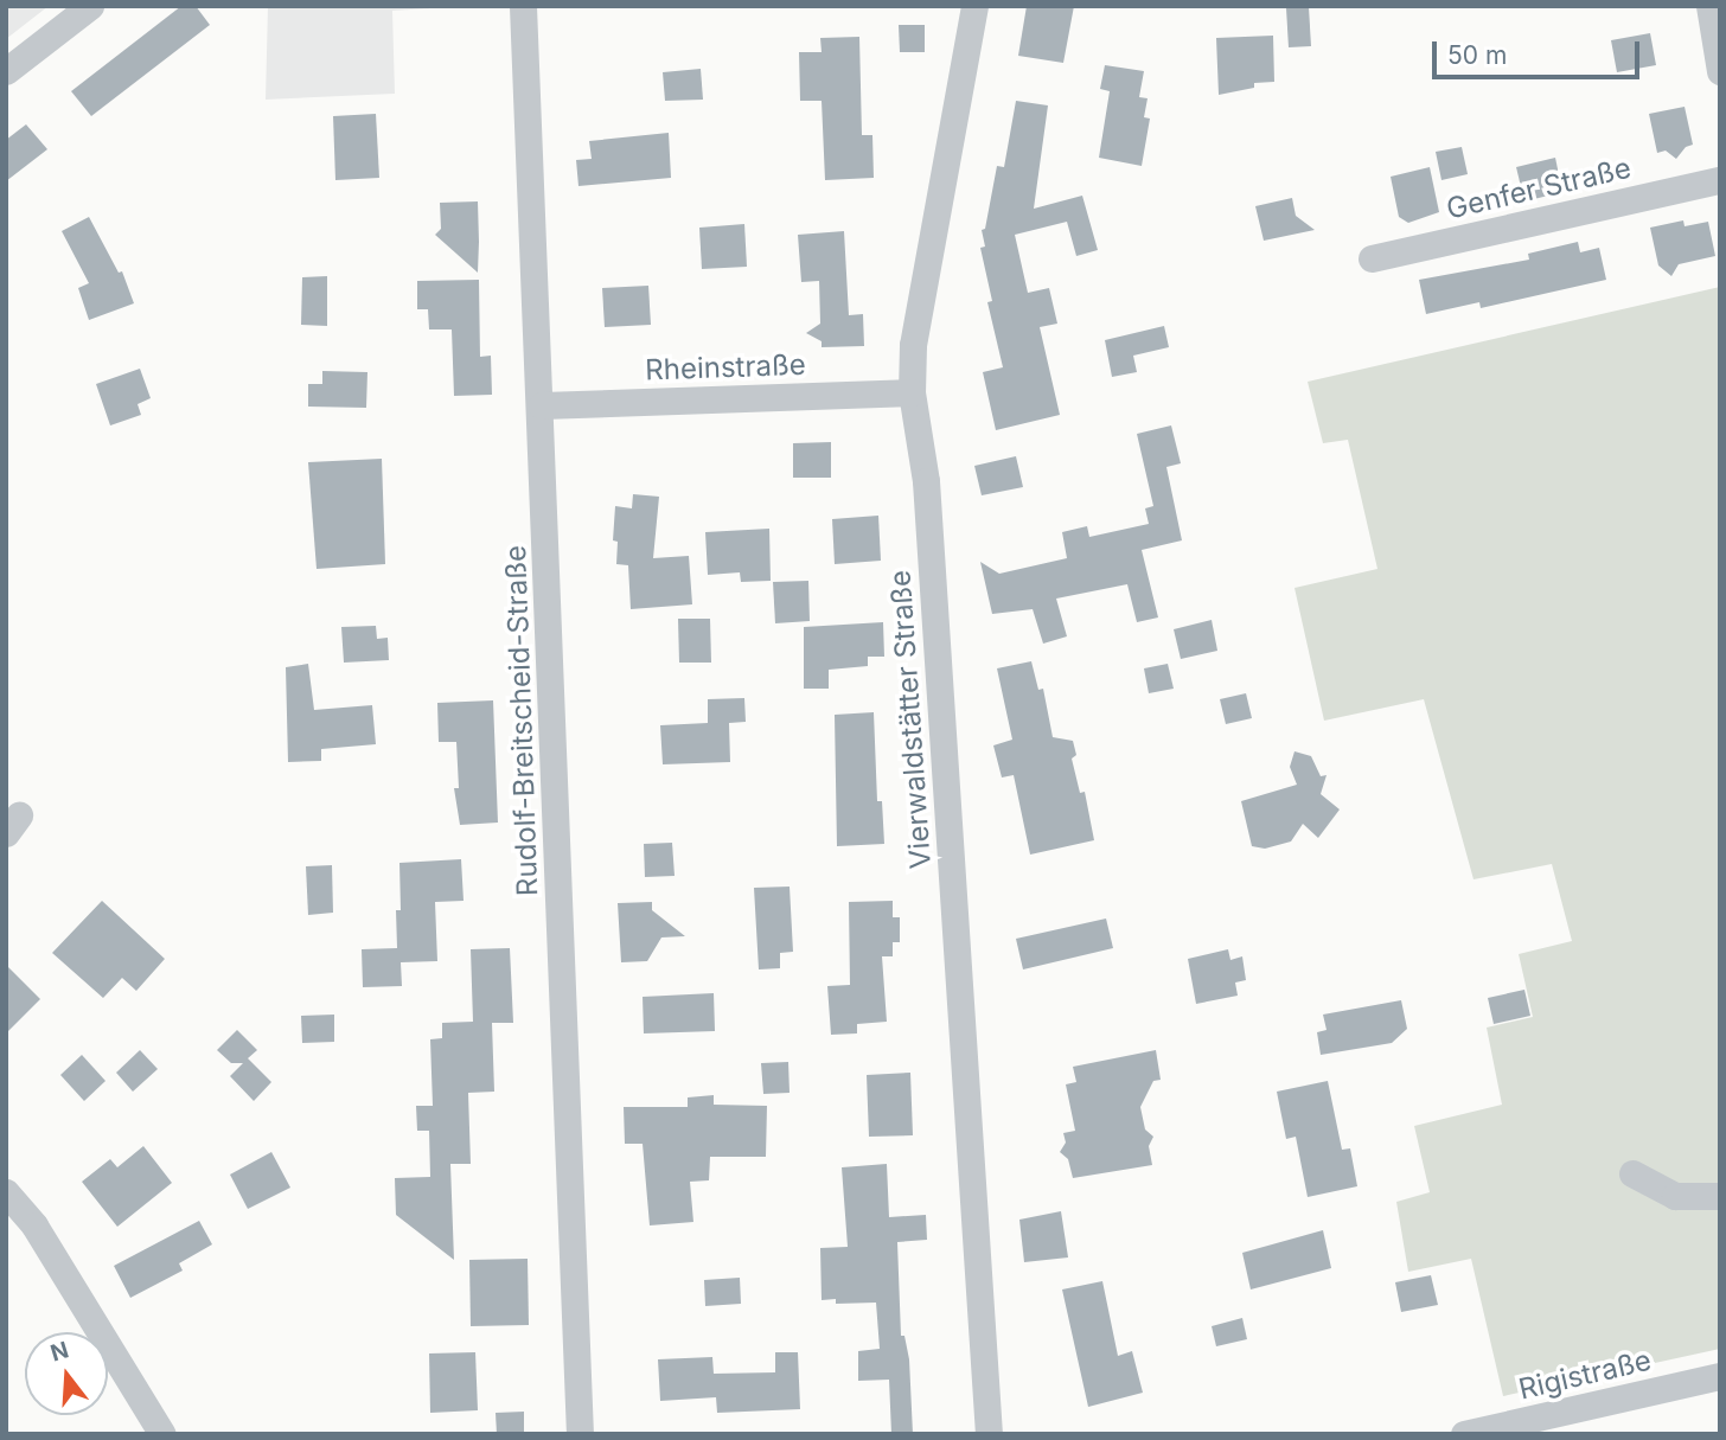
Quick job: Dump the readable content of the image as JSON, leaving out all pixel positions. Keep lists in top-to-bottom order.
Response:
{
  "streets": {
    "street": [
      "Genfer Straße",
      "Rheinstraße",
      "Vierwaldstätter Straße",
      "Rudolf-Breitscheid-Straße",
      "Rigistraße"
    ]
  },
  "crossings": [
    ["Rheinstraße", "Vierwaldstätter Straße"],
    ["Rheinstraße", "Rudolf-Breitscheid-Straße"]
  ],
  "scale_bar": "50 m",
  "north": "top"
}
